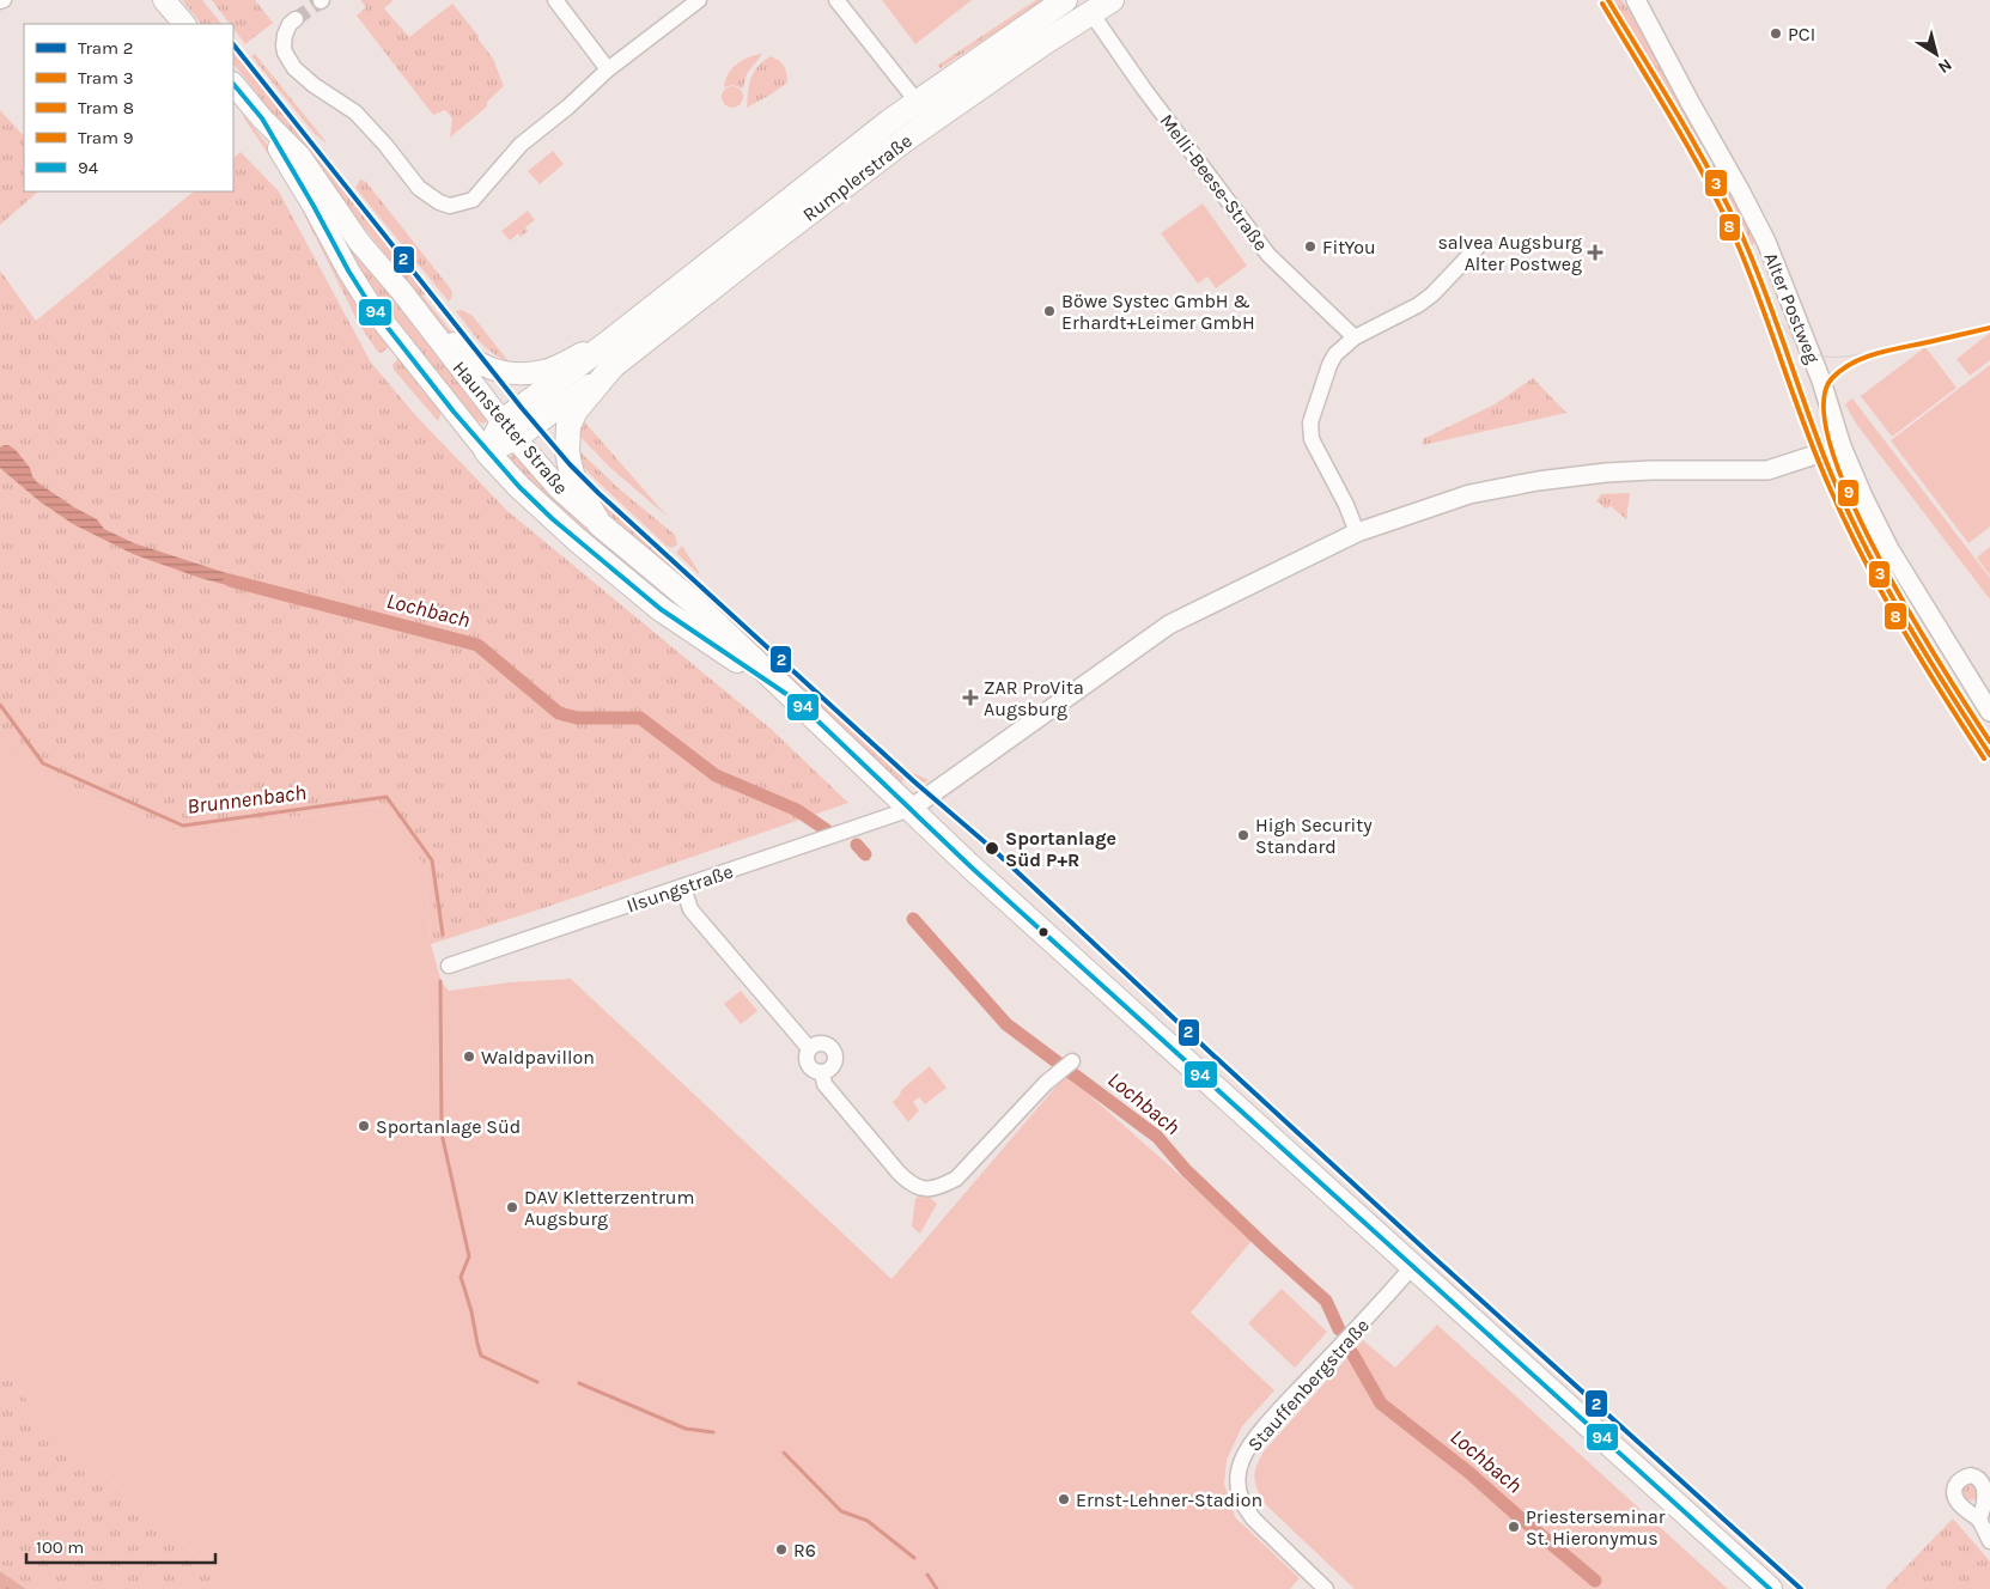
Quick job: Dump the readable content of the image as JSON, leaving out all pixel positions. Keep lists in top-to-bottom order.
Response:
{
  "streets": {
    "main road": ["Rumplerstraße", "Haunstetter Straße"],
    "street": [
      "Melli-Beese-Straße",
      "Alter Postweg",
      "Ilsungstraße",
      "Stauffenbergstraße"
    ]
  },
  "crossings": [
    ["Rumplerstraße", "Melli-Beese-Straße"],
    ["Rumplerstraße", "Haunstetter Straße"],
    ["Haunstetter Straße", "Ilsungstraße"],
    ["Haunstetter Straße", "Stauffenbergstraße"]
  ],
  "water": ["Lochbach", "Brunnenbach"],
  "places": {
    "other": [
      "PCI",
      "FitYou",
      "Böwe Systec GmbH & Erhardt+Leimer GmbH",
      "High Security Standard",
      "Sportanlage Süd P+R",
      "Waldpavillon",
      "Sportanlage Süd",
      "DAV Kletterzentrum Augsburg",
      "Ernst-Lehner-Stadion",
      "Priesterseminar St. Hieronymus",
      "R6"
    ],
    "health": ["salvea Augsburg Alter Postweg", "ZAR ProVita Augsburg"]
  },
  "lines": [
    "tram line 3",
    "tram line 8",
    "tram line 2",
    "transit line 94",
    "tram line 9"
  ],
  "legend": [
    "Tram 2",
    "Tram 3",
    "Tram 8",
    "Tram 9",
    "94"
  ],
  "scale_bar": "100 m",
  "north": "bottom right"
}
